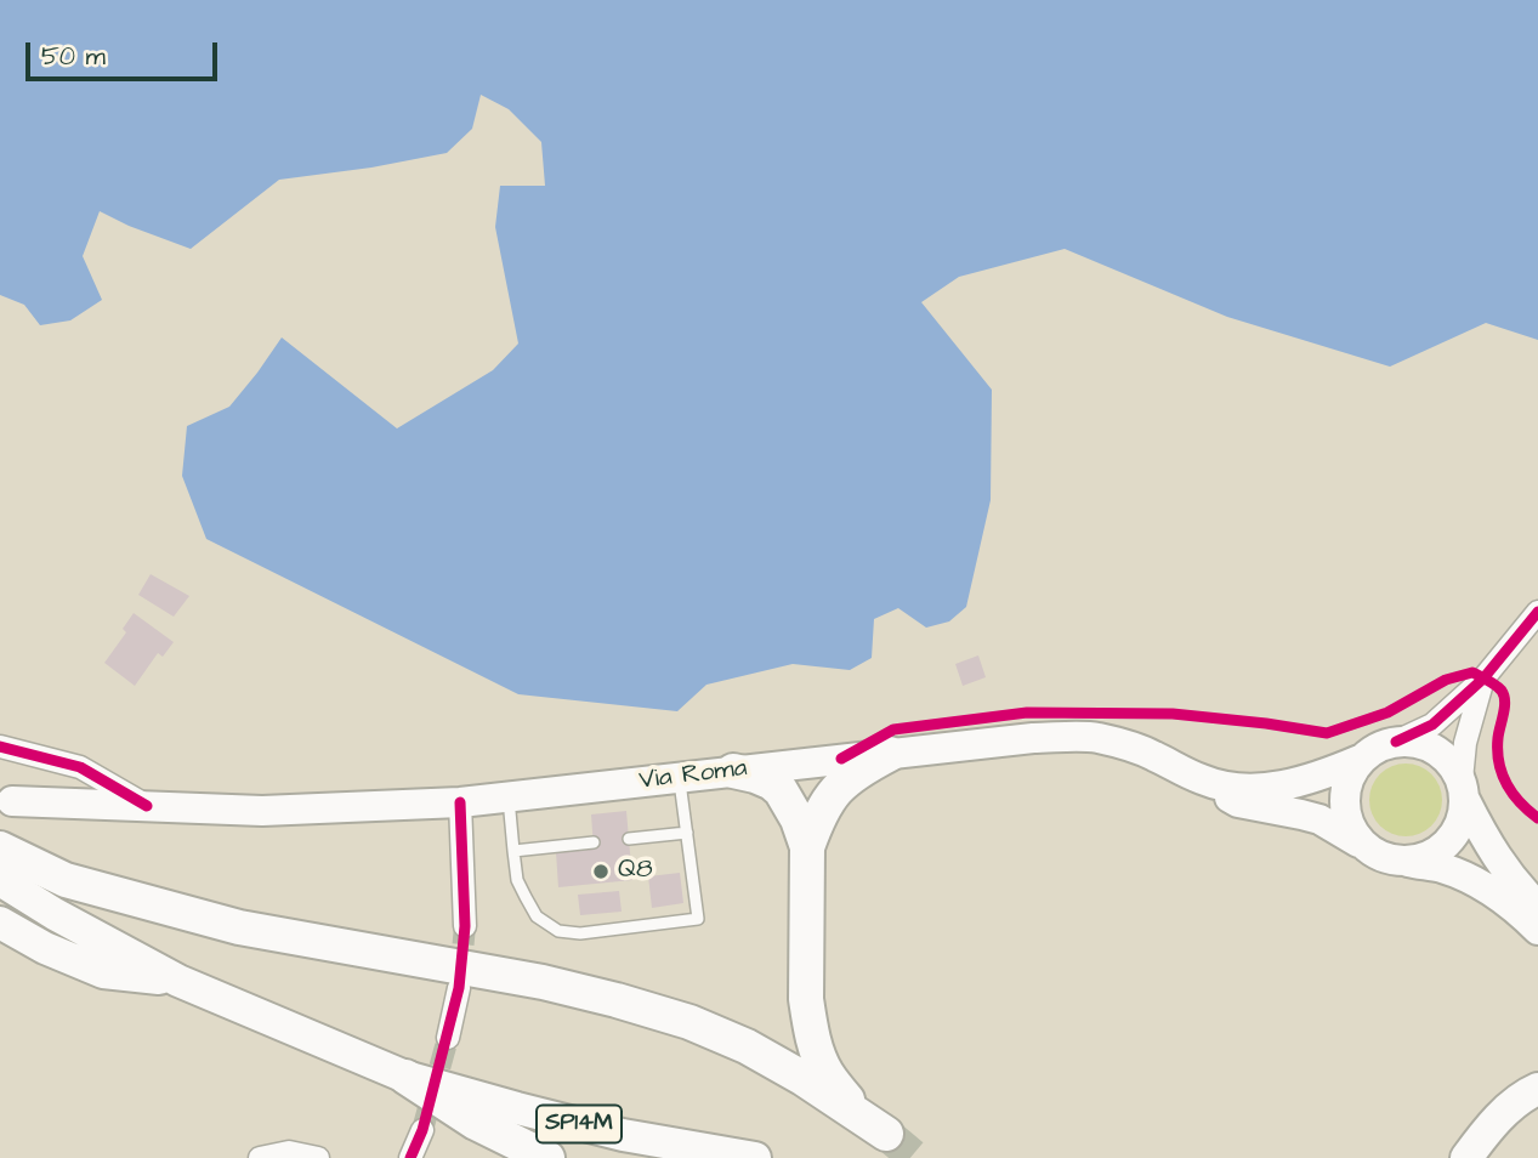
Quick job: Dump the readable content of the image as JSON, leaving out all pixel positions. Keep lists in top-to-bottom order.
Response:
{
  "streets": {
    "main road": ["Via Roma", "SP14M"]
  },
  "places": ["Q8"],
  "scale_bar": "50 m"
}
